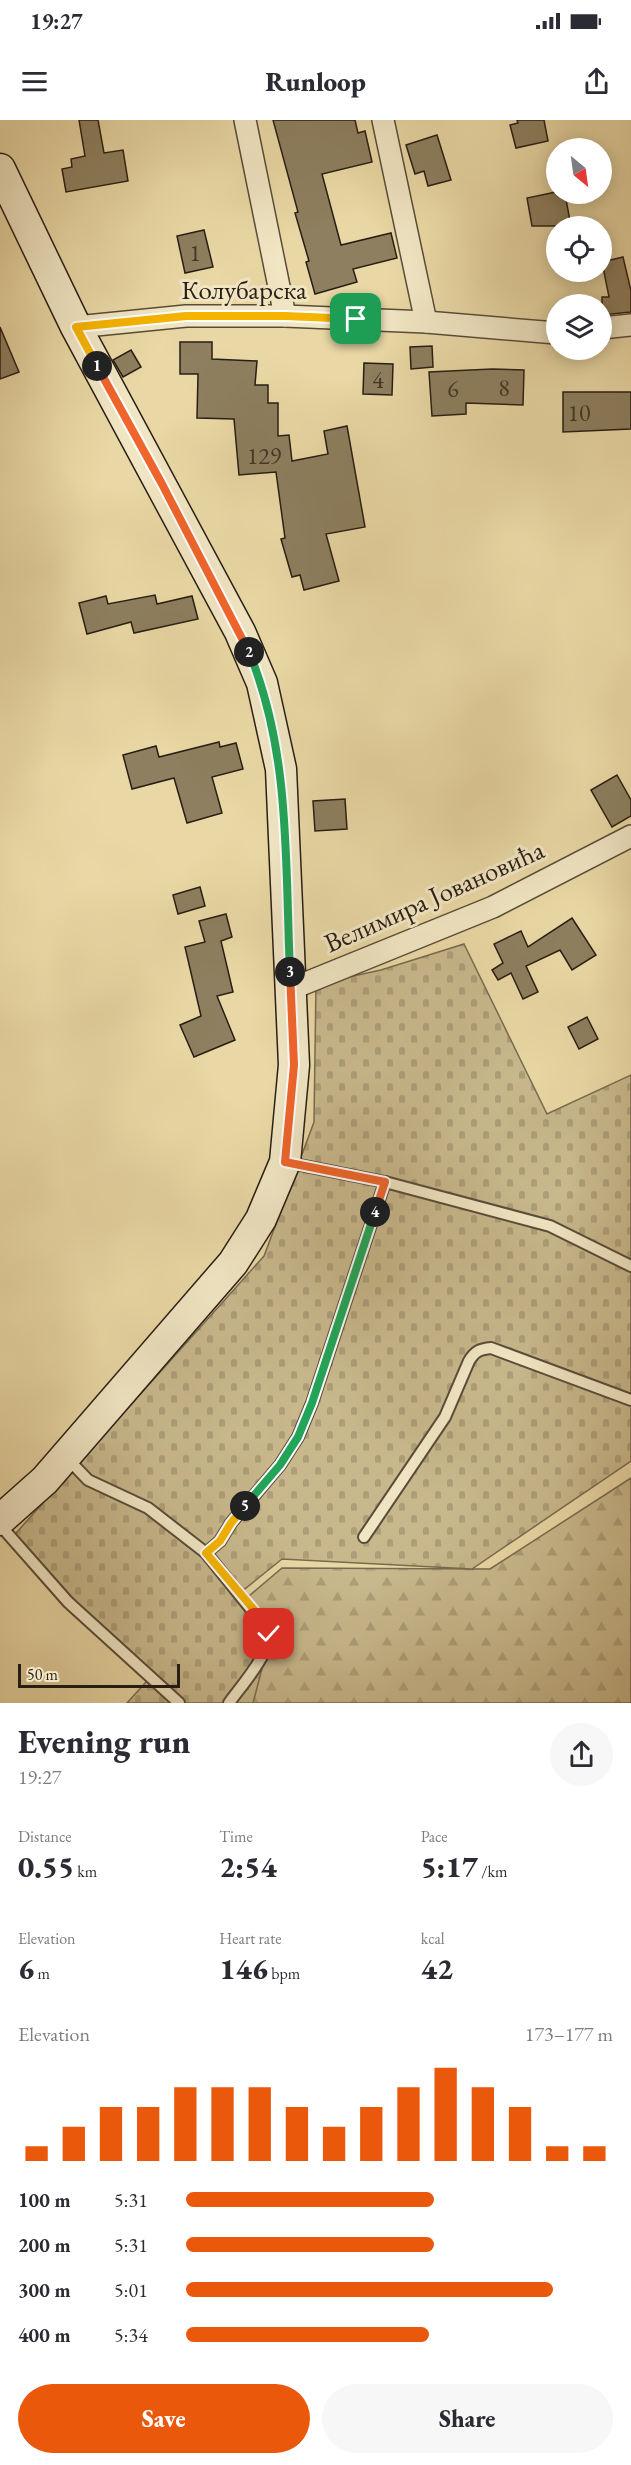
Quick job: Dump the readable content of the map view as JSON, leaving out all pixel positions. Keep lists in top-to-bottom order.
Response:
{
  "streets": {
    "street": ["Колубарска", "Велимира Јовановића"]
  },
  "house_numbers": [
    "1",
    "4",
    "8",
    "6",
    "10",
    "129"
  ],
  "scale_bar": "50 m",
  "north": "bottom right",
  "page": {
    "status": "19:27",
    "header": "Runloop",
    "pins": [
      "1",
      "2",
      "3",
      "4",
      "5"
    ],
    "scale": "50 m",
    "heading": ["Evening run", "19:27"],
    "stats": [
      ["Distance", "0.55 km"],
      ["Time", "2:54"],
      ["Pace", "5:17 /km"],
      ["Elevation", "6 m"],
      ["Heart rate", "146 bpm"],
      ["kcal", "42"]
    ],
    "chart": ["Elevation", "173–177 m"],
    "list": [
      {
        "name": "100 m",
        "note": "5:31"
      },
      {
        "name": "200 m",
        "note": "5:31"
      },
      {
        "name": "300 m",
        "note": "5:01"
      },
      {
        "name": "400 m",
        "note": "5:34"
      }
    ],
    "buttons": ["Save", "Share"]
  }
}
